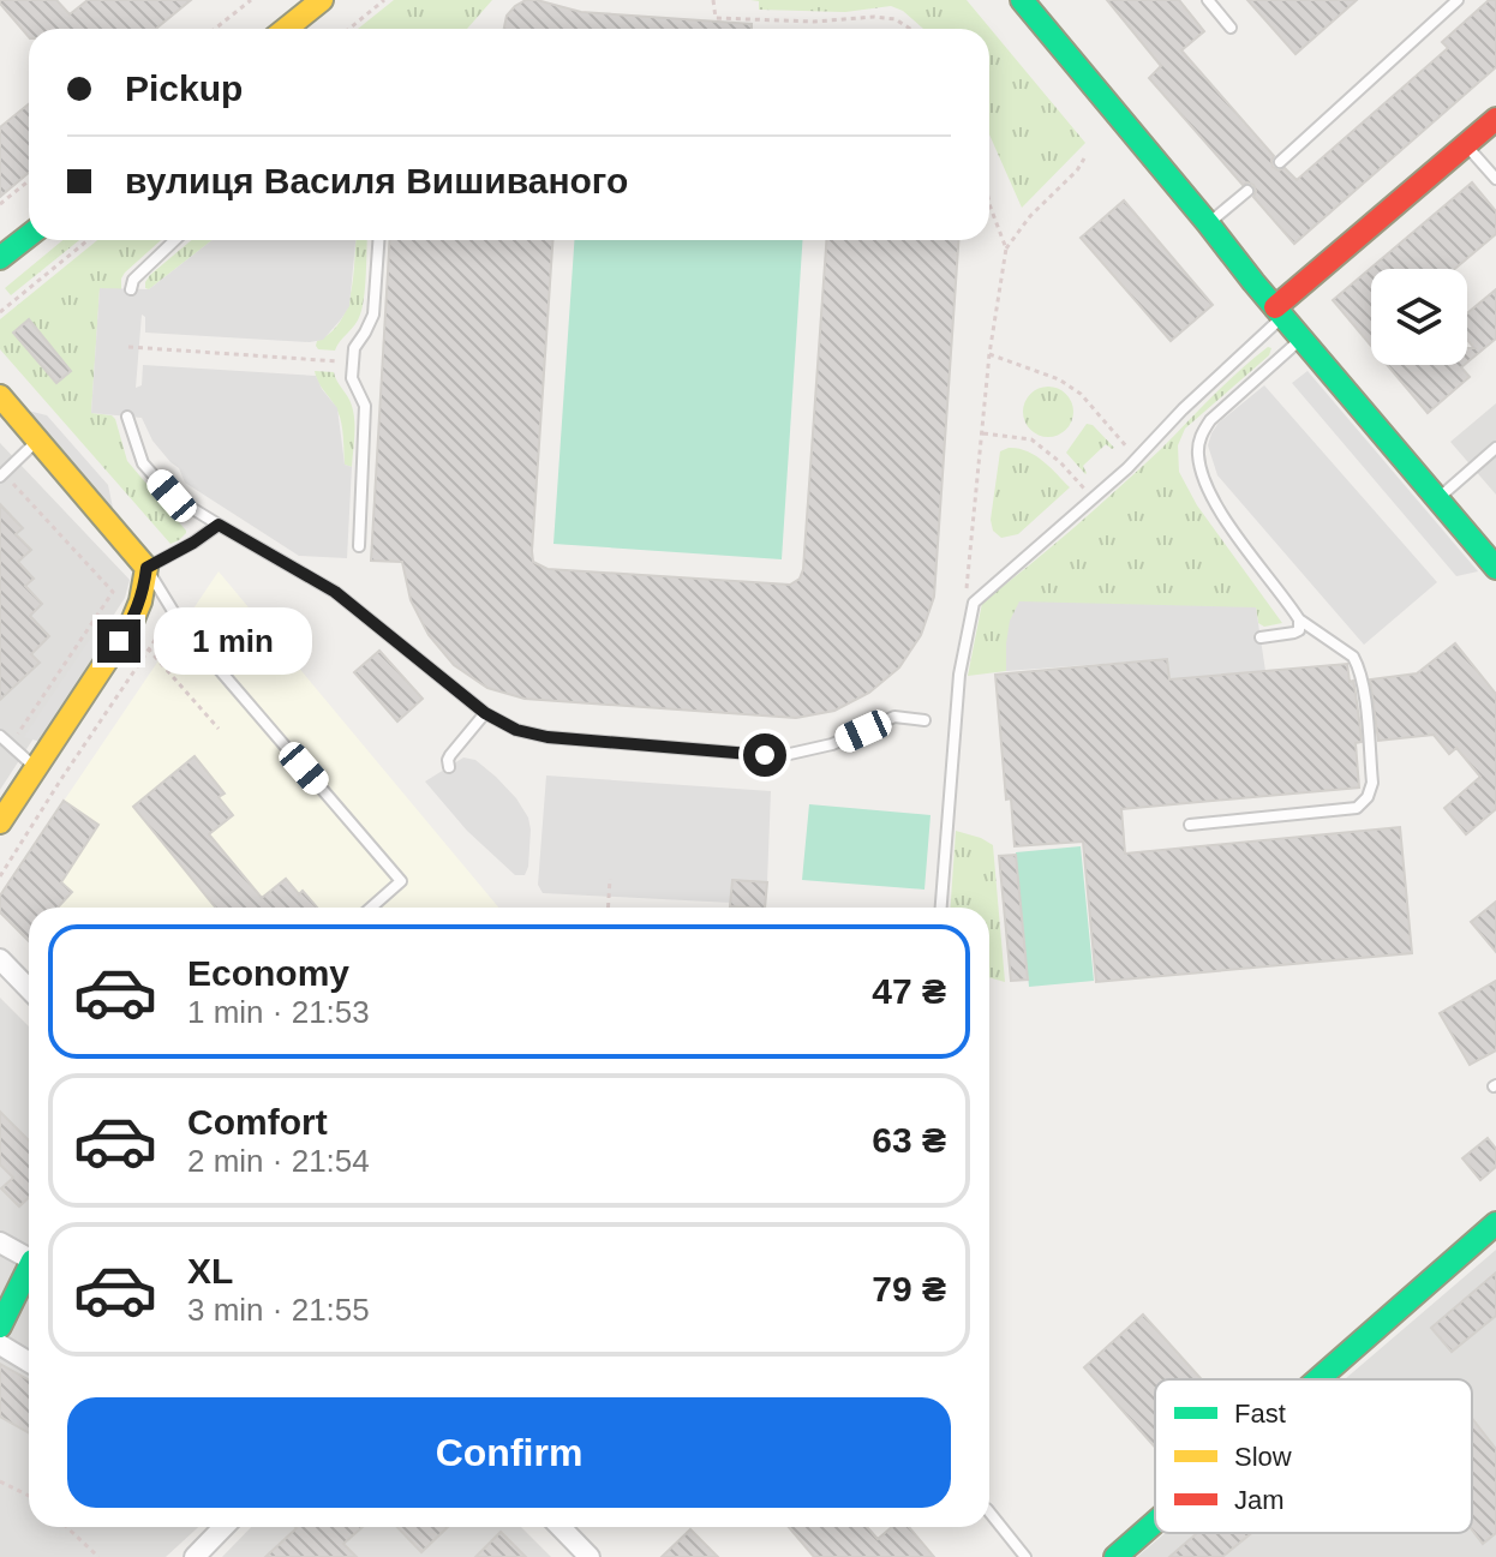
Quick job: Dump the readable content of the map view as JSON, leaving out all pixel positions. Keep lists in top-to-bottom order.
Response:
{
  "legend": ["Fast", "Slow", "Jam"],
  "page": {
    "banner": ["Pickup", "вулиця Василя Вишиваного"],
    "bubble": "1 min",
    "list": [
      {
        "name": "Economy",
        "note": "1 min · 21:53",
        "value": "47 ₴"
      },
      {
        "name": "Comfort",
        "note": "2 min · 21:54",
        "value": "63 ₴"
      },
      {
        "name": "XL",
        "note": "3 min · 21:55",
        "value": "79 ₴"
      }
    ],
    "buttons": "Confirm"
  }
}
